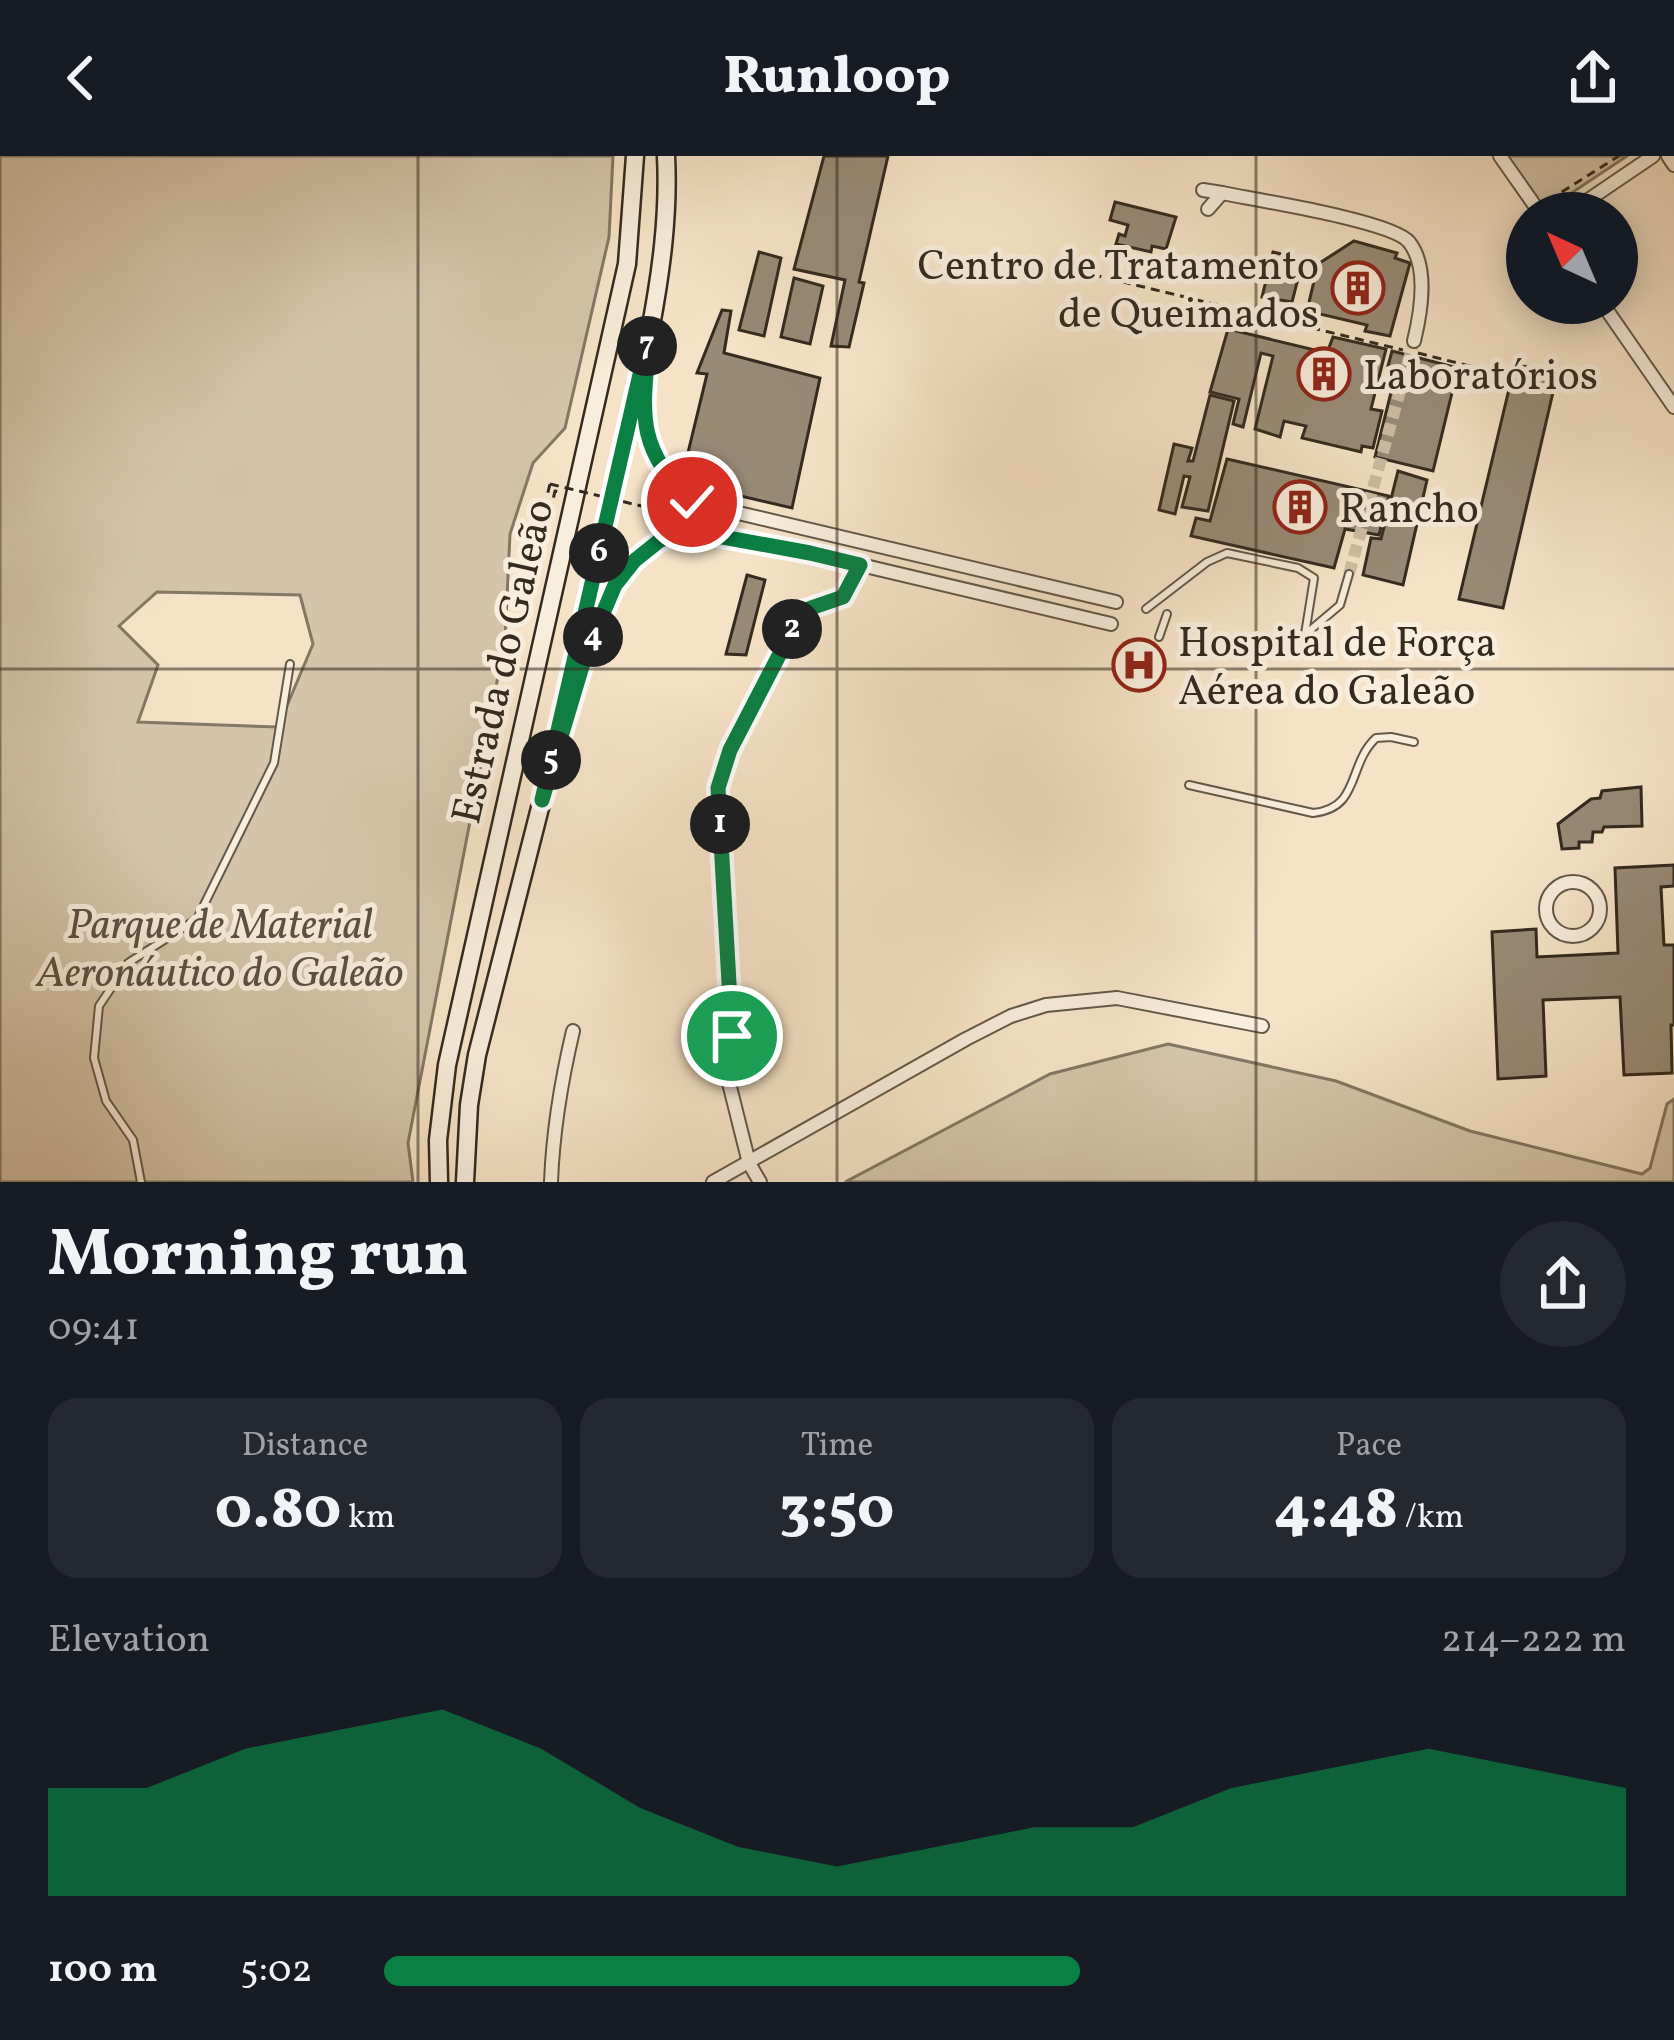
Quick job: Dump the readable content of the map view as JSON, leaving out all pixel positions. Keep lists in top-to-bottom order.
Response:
{
  "streets": {
    "main road": ["Estrada do Galeão"]
  },
  "parks": ["Parque de Material Aeronáutico do Galeão"],
  "places": {
    "building": ["Centro de Tratamento de Queimados", "Laboratórios", "Rancho"],
    "hospital": ["Hospital de Força Aérea do Galeão"]
  },
  "north": "top left",
  "page": {
    "header": "Runloop",
    "pins": [
      "7",
      "6",
      "2",
      "4",
      "5",
      "1"
    ],
    "heading": ["Morning run", "09:41"],
    "stats": [
      ["Distance", "0.80 km"],
      ["Time", "3:50"],
      ["Pace", "4:48 /km"]
    ],
    "chart": ["Elevation", "214–222 m"],
    "list": [
      {
        "name": "100 m",
        "note": "5:02"
      }
    ]
  }
}
